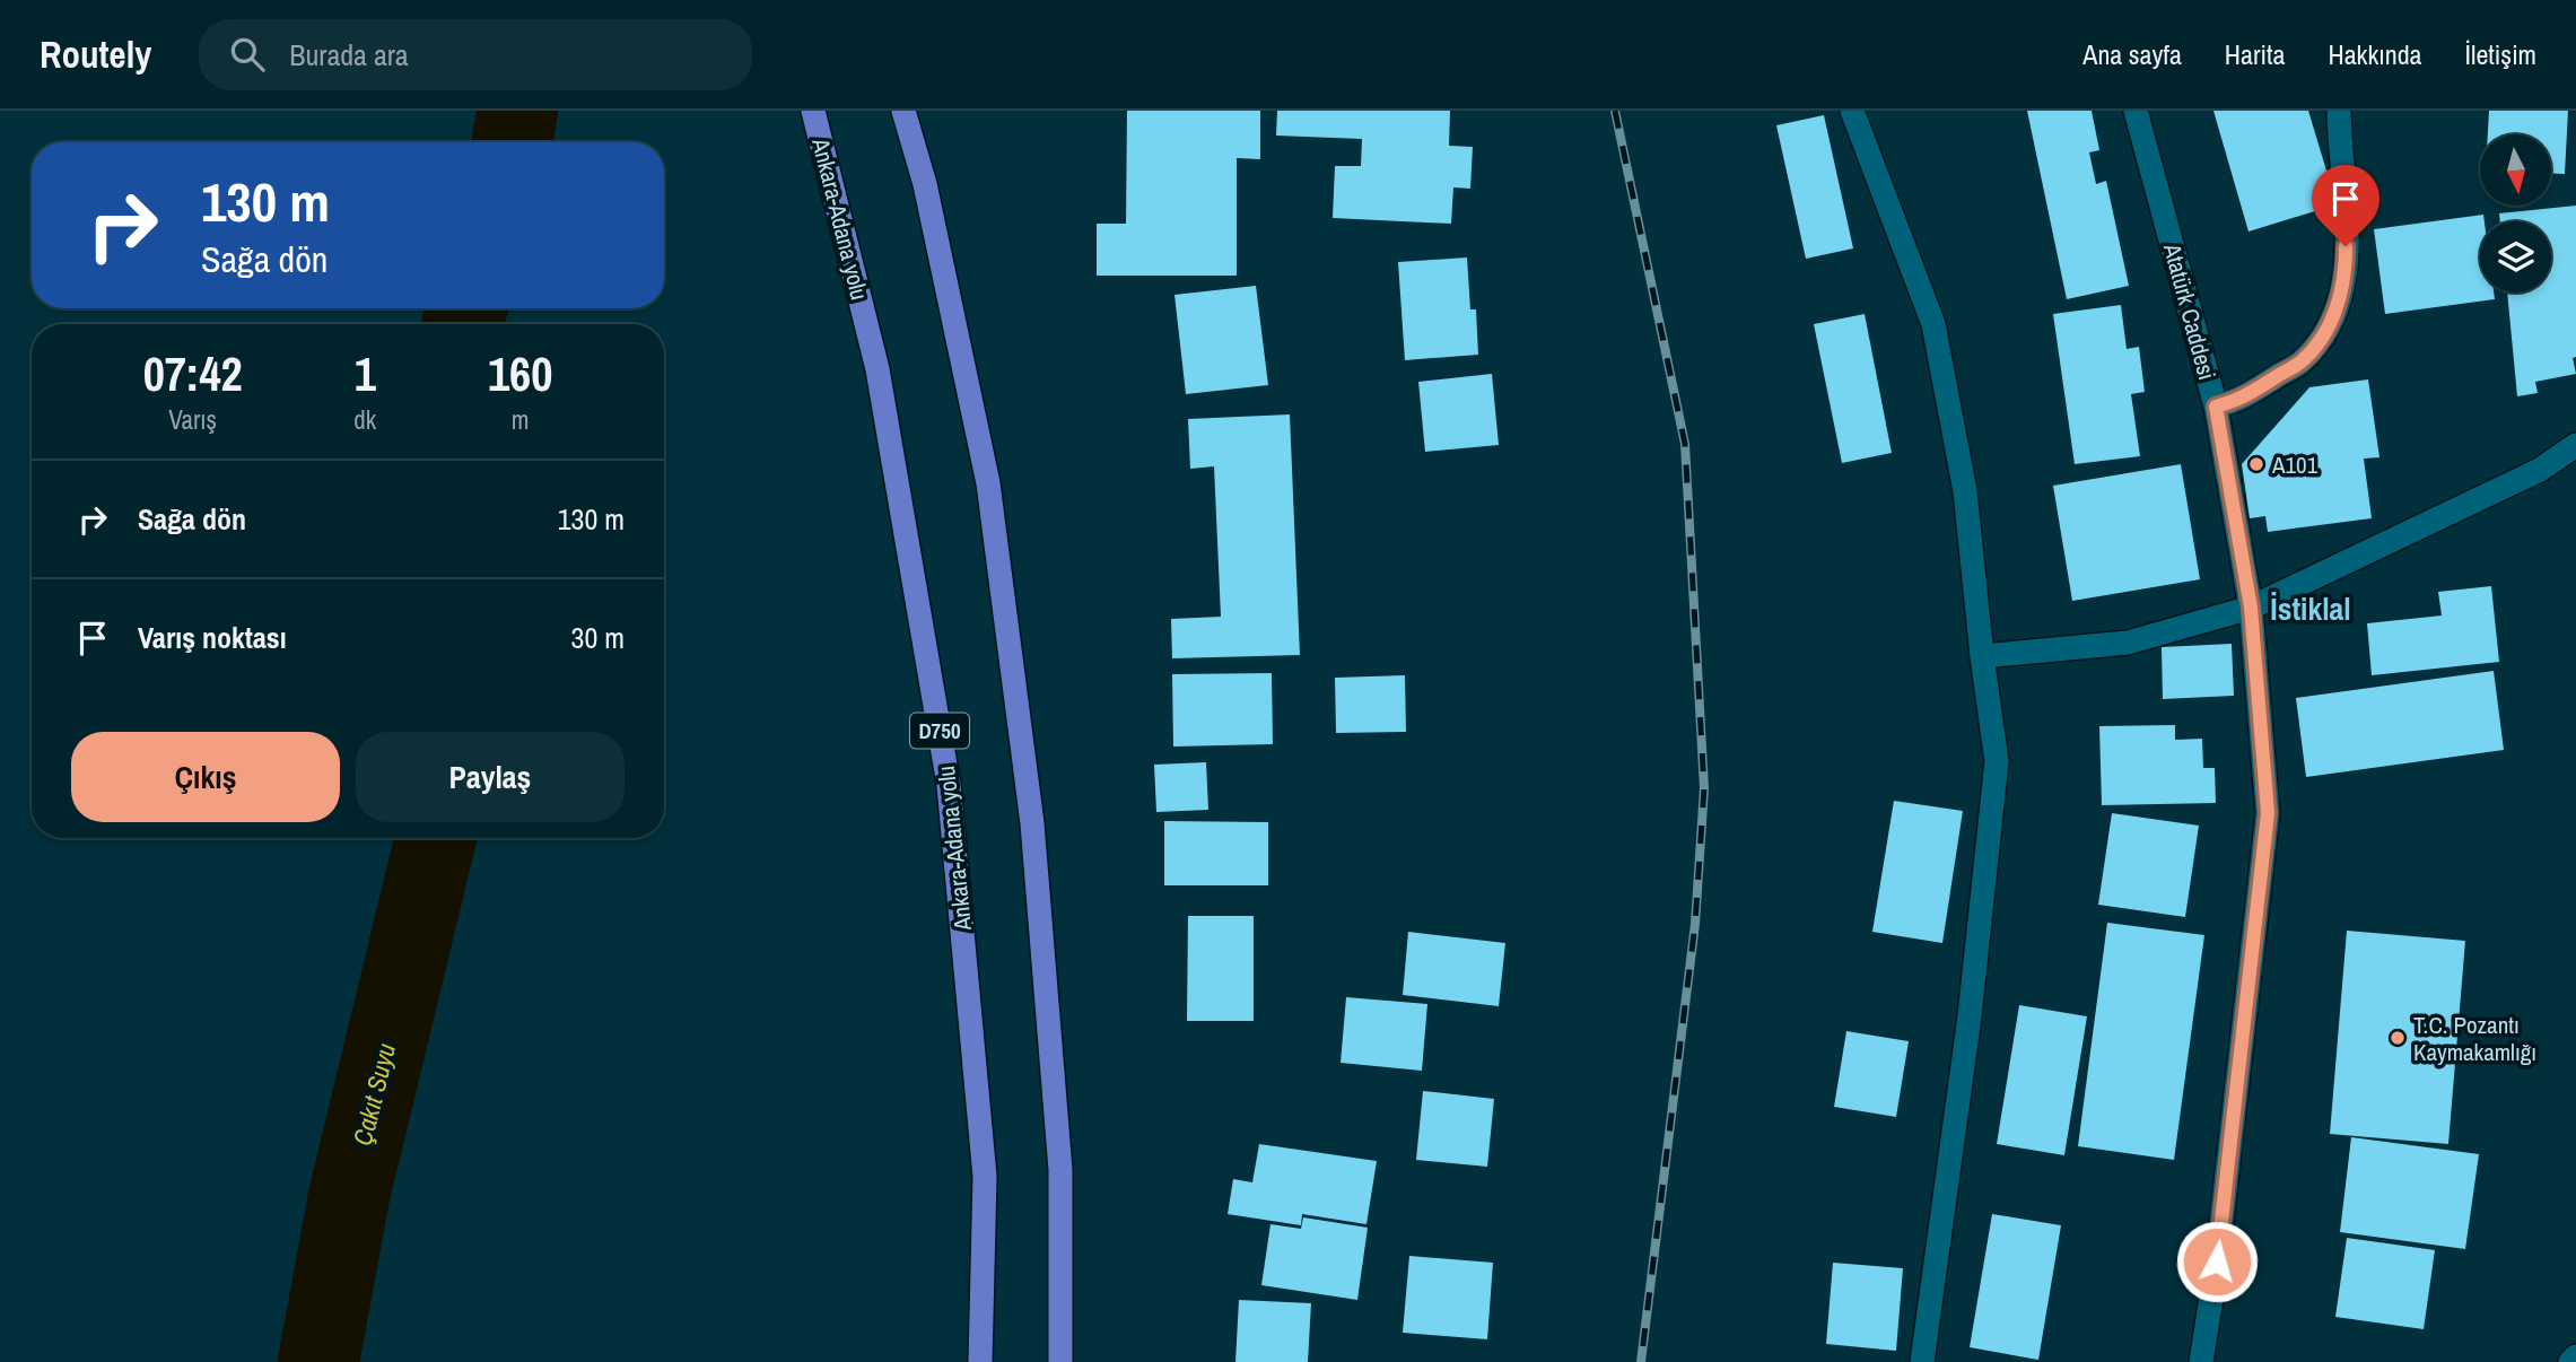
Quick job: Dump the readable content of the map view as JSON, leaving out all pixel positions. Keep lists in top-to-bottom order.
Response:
{
  "streets": {
    "highway": ["Ankara-Adana yolu", "D750"],
    "main road": ["Atatürk Caddesi"]
  },
  "districts": ["İstiklal"],
  "water": ["Çakıt Suyu"],
  "places": ["A101", "T.C. Pozantı Kaymakamlığı"],
  "north": "bottom",
  "page": {
    "header": "Routely",
    "search": "Burada ara",
    "nav": [
      "Ana sayfa",
      "Harita",
      "Hakkında",
      "İletişim"
    ],
    "turn": ["130 m", "Sağa dön"],
    "eta": [
      "07:42",
      "Varış",
      "1",
      "dk",
      "160",
      "m"
    ],
    "list": [
      {
        "name": "Sağa dön",
        "value": "130 m"
      },
      {
        "name": "Varış noktası",
        "value": "30 m"
      }
    ],
    "buttons": ["Çıkış", "Paylaş"]
  }
}
